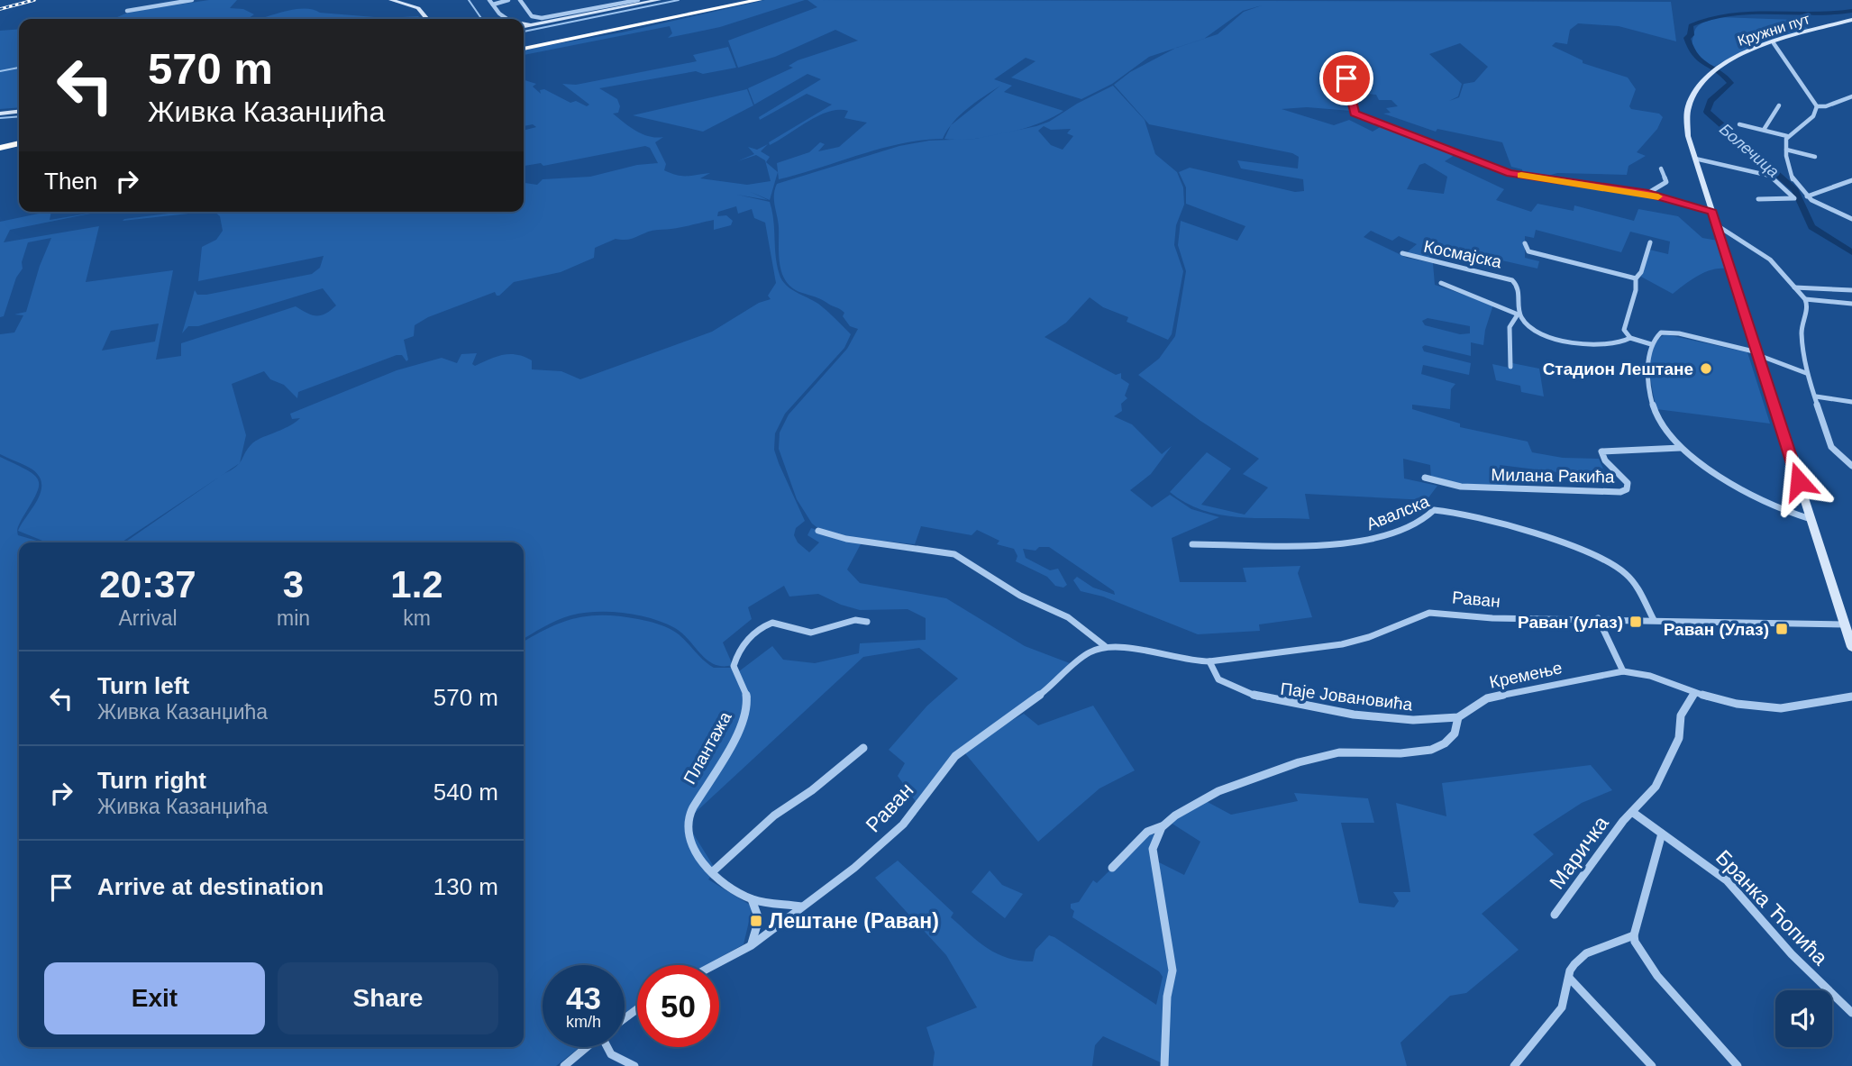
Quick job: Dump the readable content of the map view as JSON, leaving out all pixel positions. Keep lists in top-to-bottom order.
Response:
{
  "streets": {
    "main road": ["Кружни пут"],
    "street": [
      "Космајска",
      "Милана Ракића",
      "Авалска",
      "Раван",
      "Кремење",
      "Паје Јовановића",
      "Плантажа",
      "Маричка",
      "Бранка Ћопића"
    ]
  },
  "crossings": [
    ["Кружни пут", "Раван"],
    ["Авалска", "Раван"],
    ["Раван", "Паје Јовановића"],
    ["Раван", "Плантажа"],
    ["Кремење", "Паје Јовановића"],
    ["Кремење", "Маричка"],
    ["Маричка", "Бранка Ћопића"]
  ],
  "water": ["Болечица"],
  "places": {
    "other": ["Стадион Лештане"],
    "transit": ["Раван (улаз)", "Раван (Улаз)", "Лештане (Раван)"]
  },
  "page": {
    "turn": ["570 m", "Живка Казанџића"],
    "then": "Then",
    "eta": [
      "20:37",
      "Arrival",
      "3",
      "min",
      "1.2",
      "km"
    ],
    "list": [
      {
        "name": "Turn left",
        "note": "Живка Казанџића",
        "value": "570 m"
      },
      {
        "name": "Turn right",
        "note": "Живка Казанџића",
        "value": "540 m"
      },
      {
        "name": "Arrive at destination",
        "value": "130 m"
      }
    ],
    "buttons": ["Exit", "Share"],
    "speed": "43 km/h",
    "limit": "50"
  }
}
